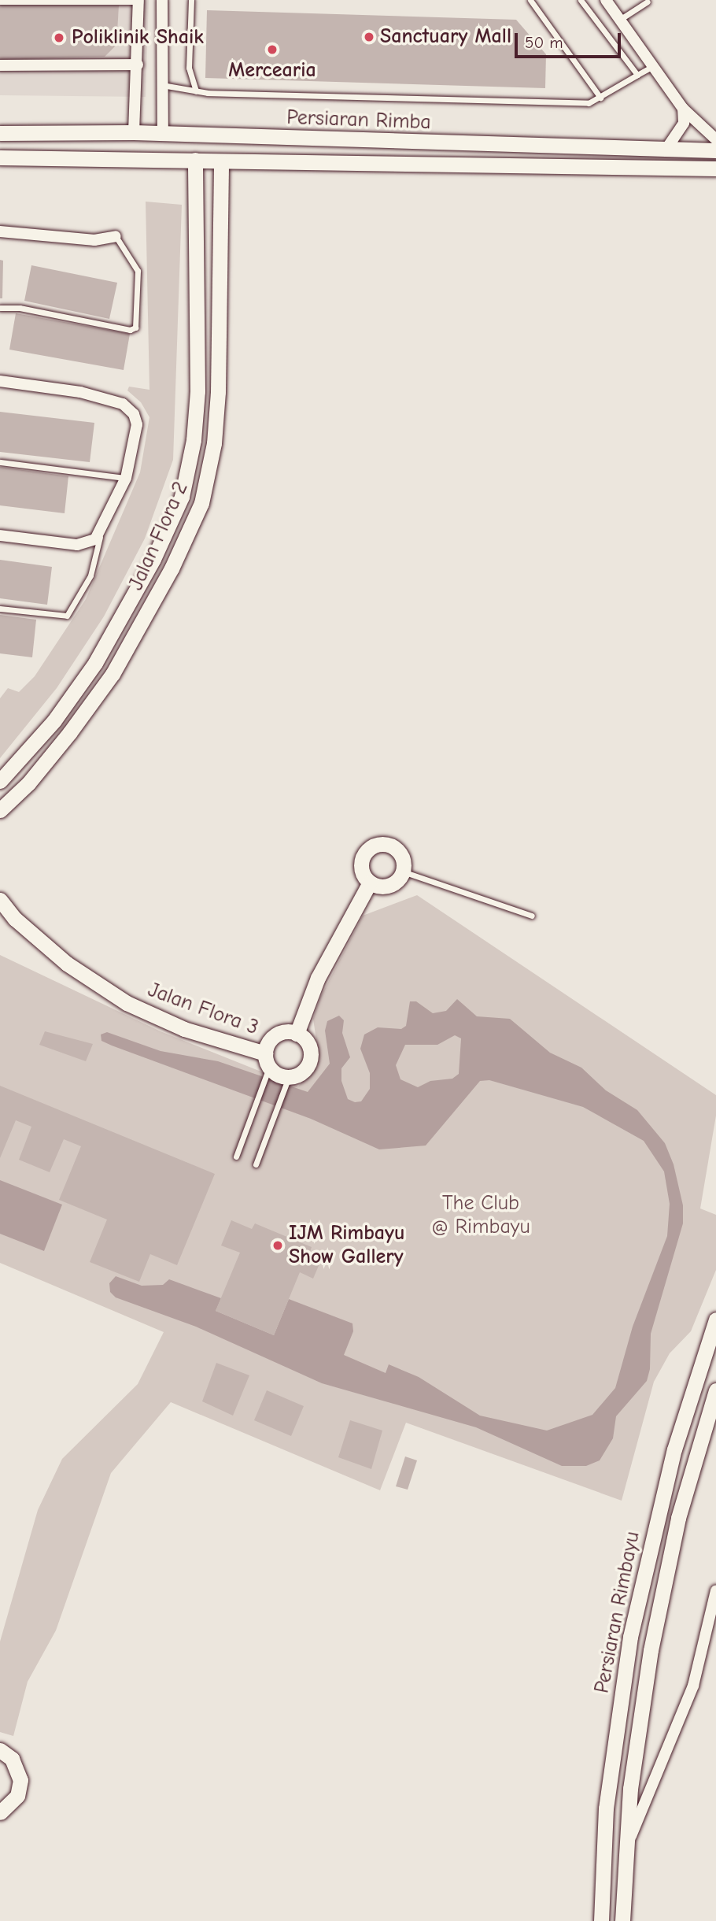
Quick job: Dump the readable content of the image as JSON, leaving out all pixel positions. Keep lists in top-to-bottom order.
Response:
{
  "streets": {
    "street": [
      "Persiaran Rimba",
      "Jalan Flora 2",
      "Jalan Flora 3",
      "Persiaran Rimbayu"
    ]
  },
  "crossings": [
    ["Persiaran Rimba", "Jalan Flora 2"]
  ],
  "parks": ["The Club @ Rimbayu"],
  "places": [
    "Sanctuary Mall",
    "Poliklinik Shaik",
    "Mercearia",
    "IJM Rimbayu Show Gallery"
  ],
  "scale_bar": "50 m"
}
